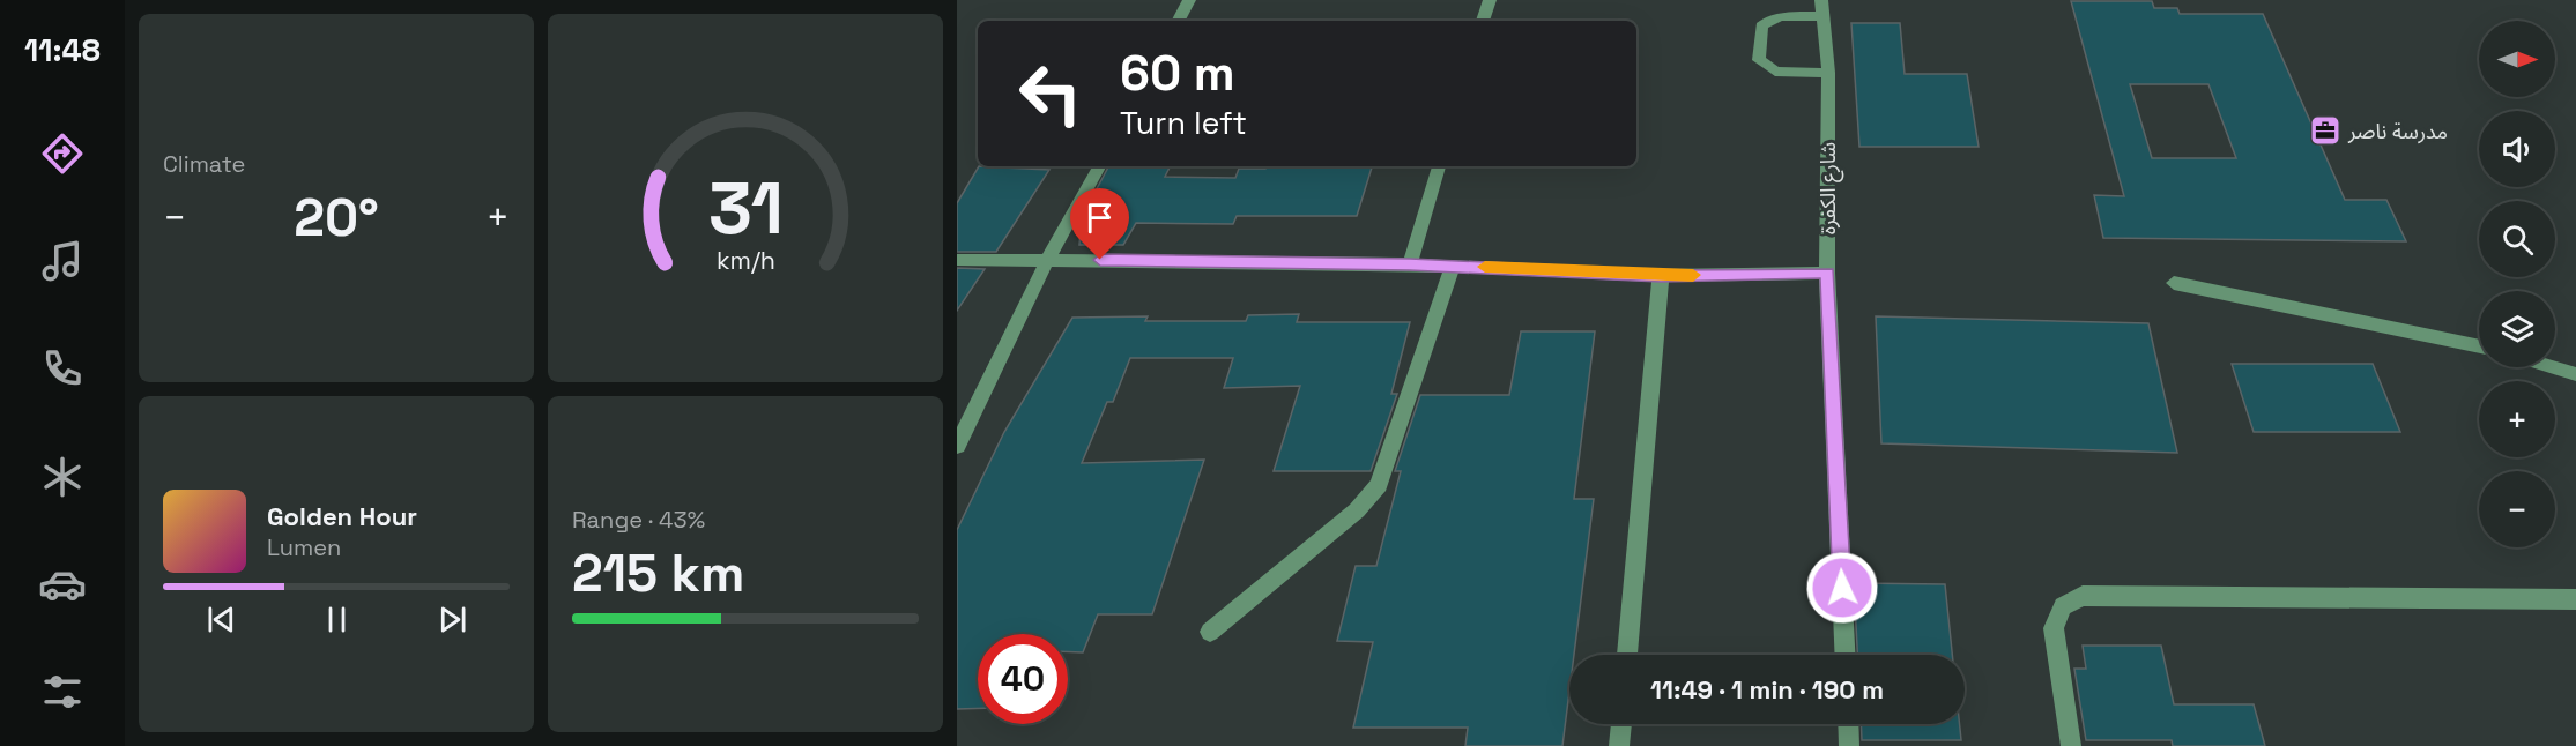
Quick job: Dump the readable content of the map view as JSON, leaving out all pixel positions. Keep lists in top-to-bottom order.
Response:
{
  "streets": {
    "street": ["شارع الكفرة"]
  },
  "places": {
    "office": ["مدرسة ناصر"]
  },
  "north": "right",
  "page": {
    "tabs": "11:48",
    "tile": [
      "Climate",
      ["Range · 43%", "215 km"]
    ],
    "map_buttons": ["+", "−"],
    "turn": ["60 m", "Turn left"],
    "heat": ["−", "20°", "+"],
    "song": ["Golden Hour", "Lumen"],
    "limit": "40",
    "trip": "11:49 · 1 min · 190 m",
    "gauge": ["31", "km/h"]
  }
}
